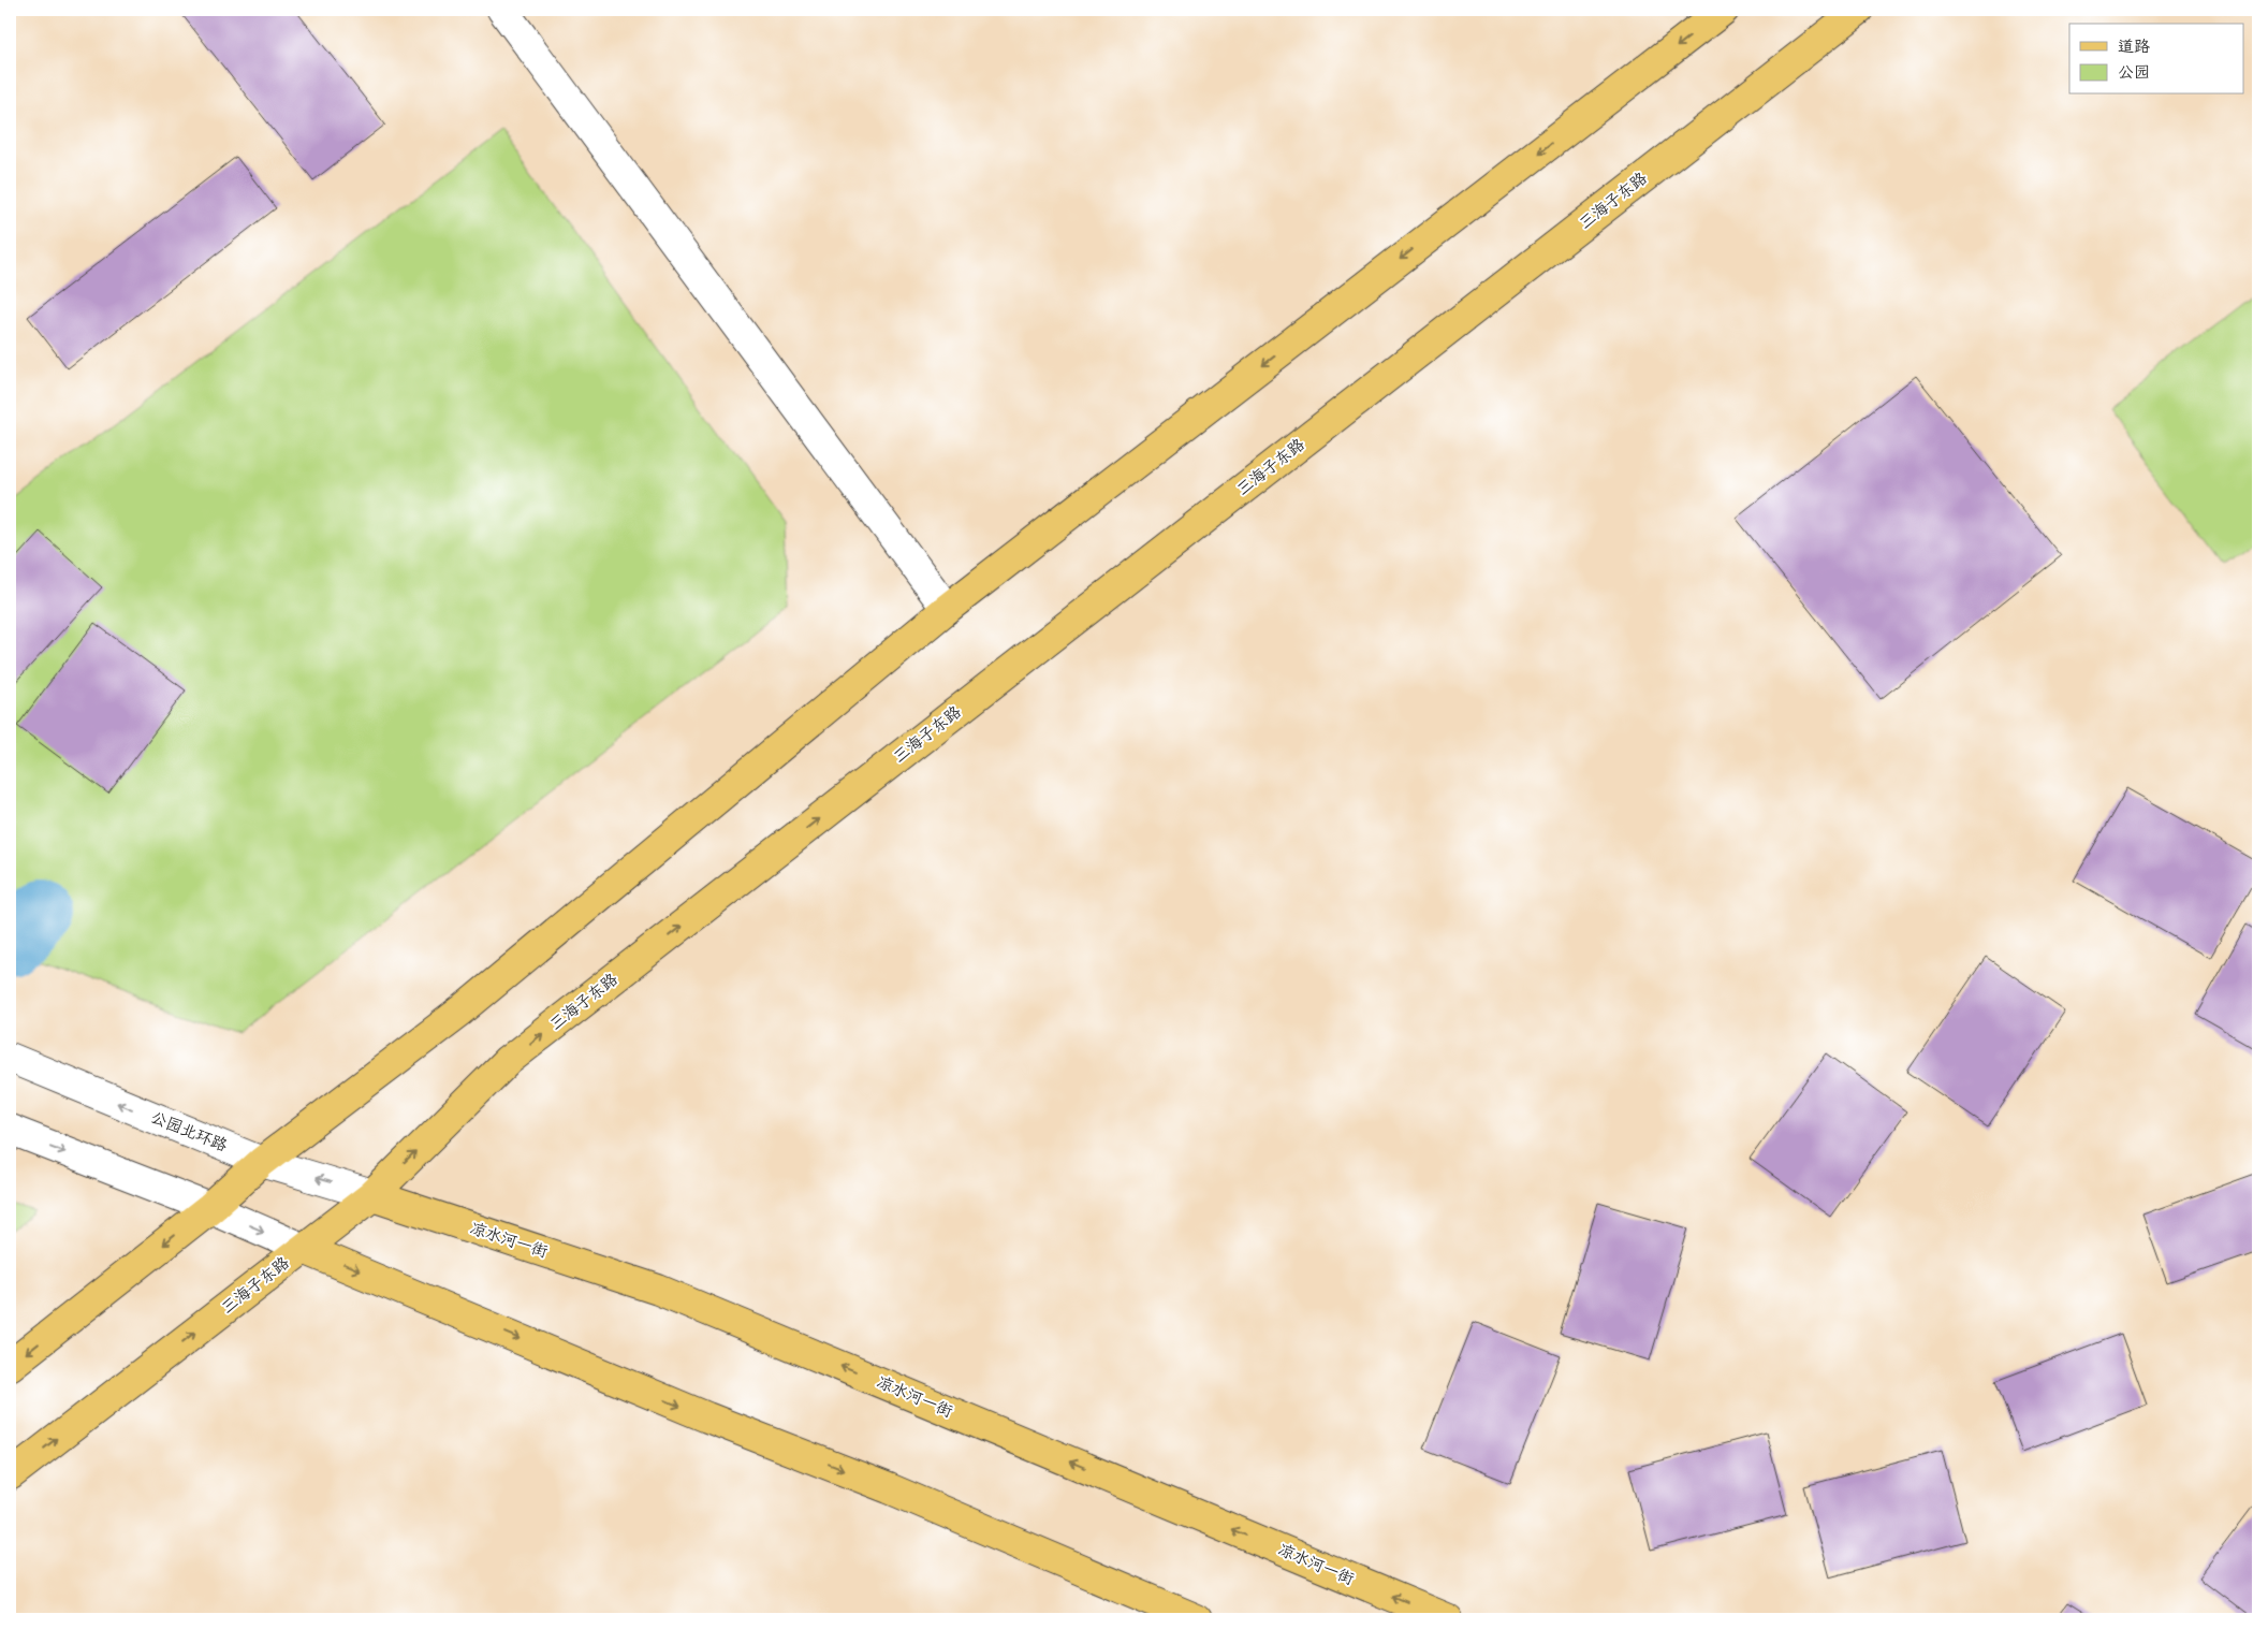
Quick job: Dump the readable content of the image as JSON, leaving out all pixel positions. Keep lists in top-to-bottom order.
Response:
{
  "streets": {
    "main road": ["三海子东路", "凉水河一街"],
    "street": ["公园北环路"]
  },
  "crossings": [
    ["三海子东路", "公园北环路"],
    ["三海子东路", "凉水河一街"],
    ["公园北环路", "凉水河一街"]
  ],
  "legend": ["道路", "公园"]
}
